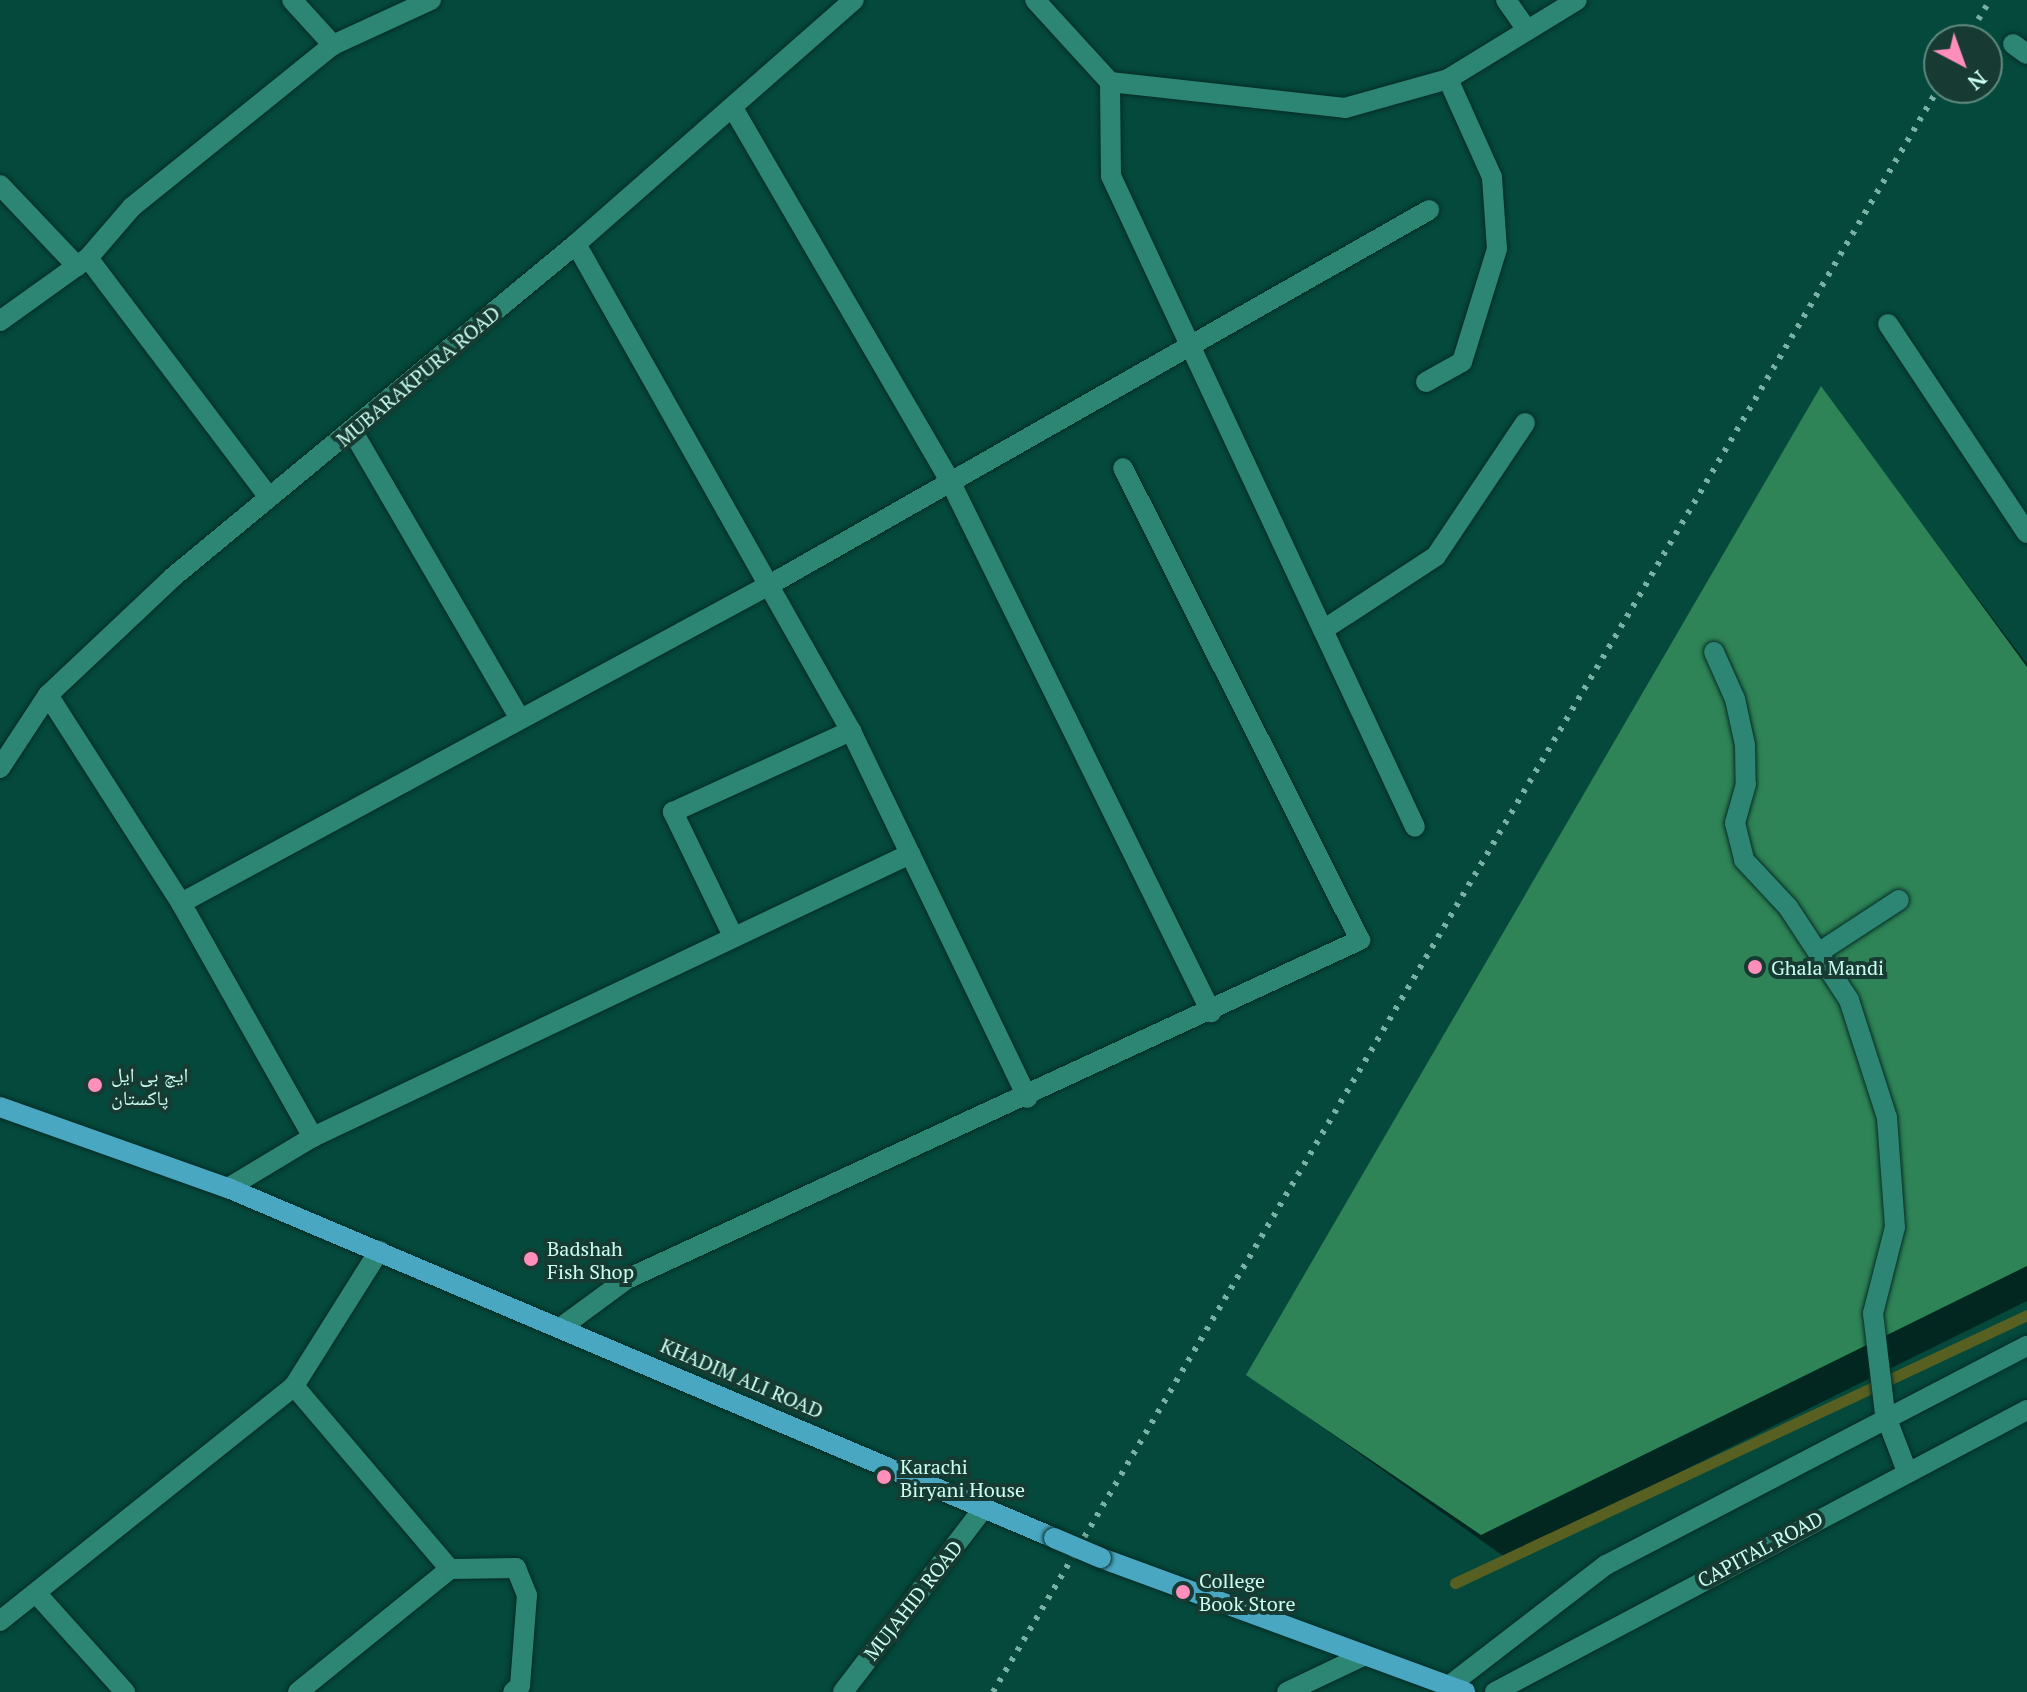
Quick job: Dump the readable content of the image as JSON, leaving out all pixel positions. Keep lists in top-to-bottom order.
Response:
{
  "streets": {
    "main road": ["KHADIM ALI ROAD"],
    "street": ["MUBARAKPURA ROAD", "CAPITAL ROAD", "MUJAHID ROAD"]
  },
  "crossings": [
    ["KHADIM ALI ROAD", "MUJAHID ROAD"]
  ],
  "places": [
    "Ghala Mandi",
    "ایچ بی ایل پاکستان",
    "Badshah Fish Shop",
    "Karachi Biryani House",
    "College Book Store"
  ],
  "north": "bottom right"
}
